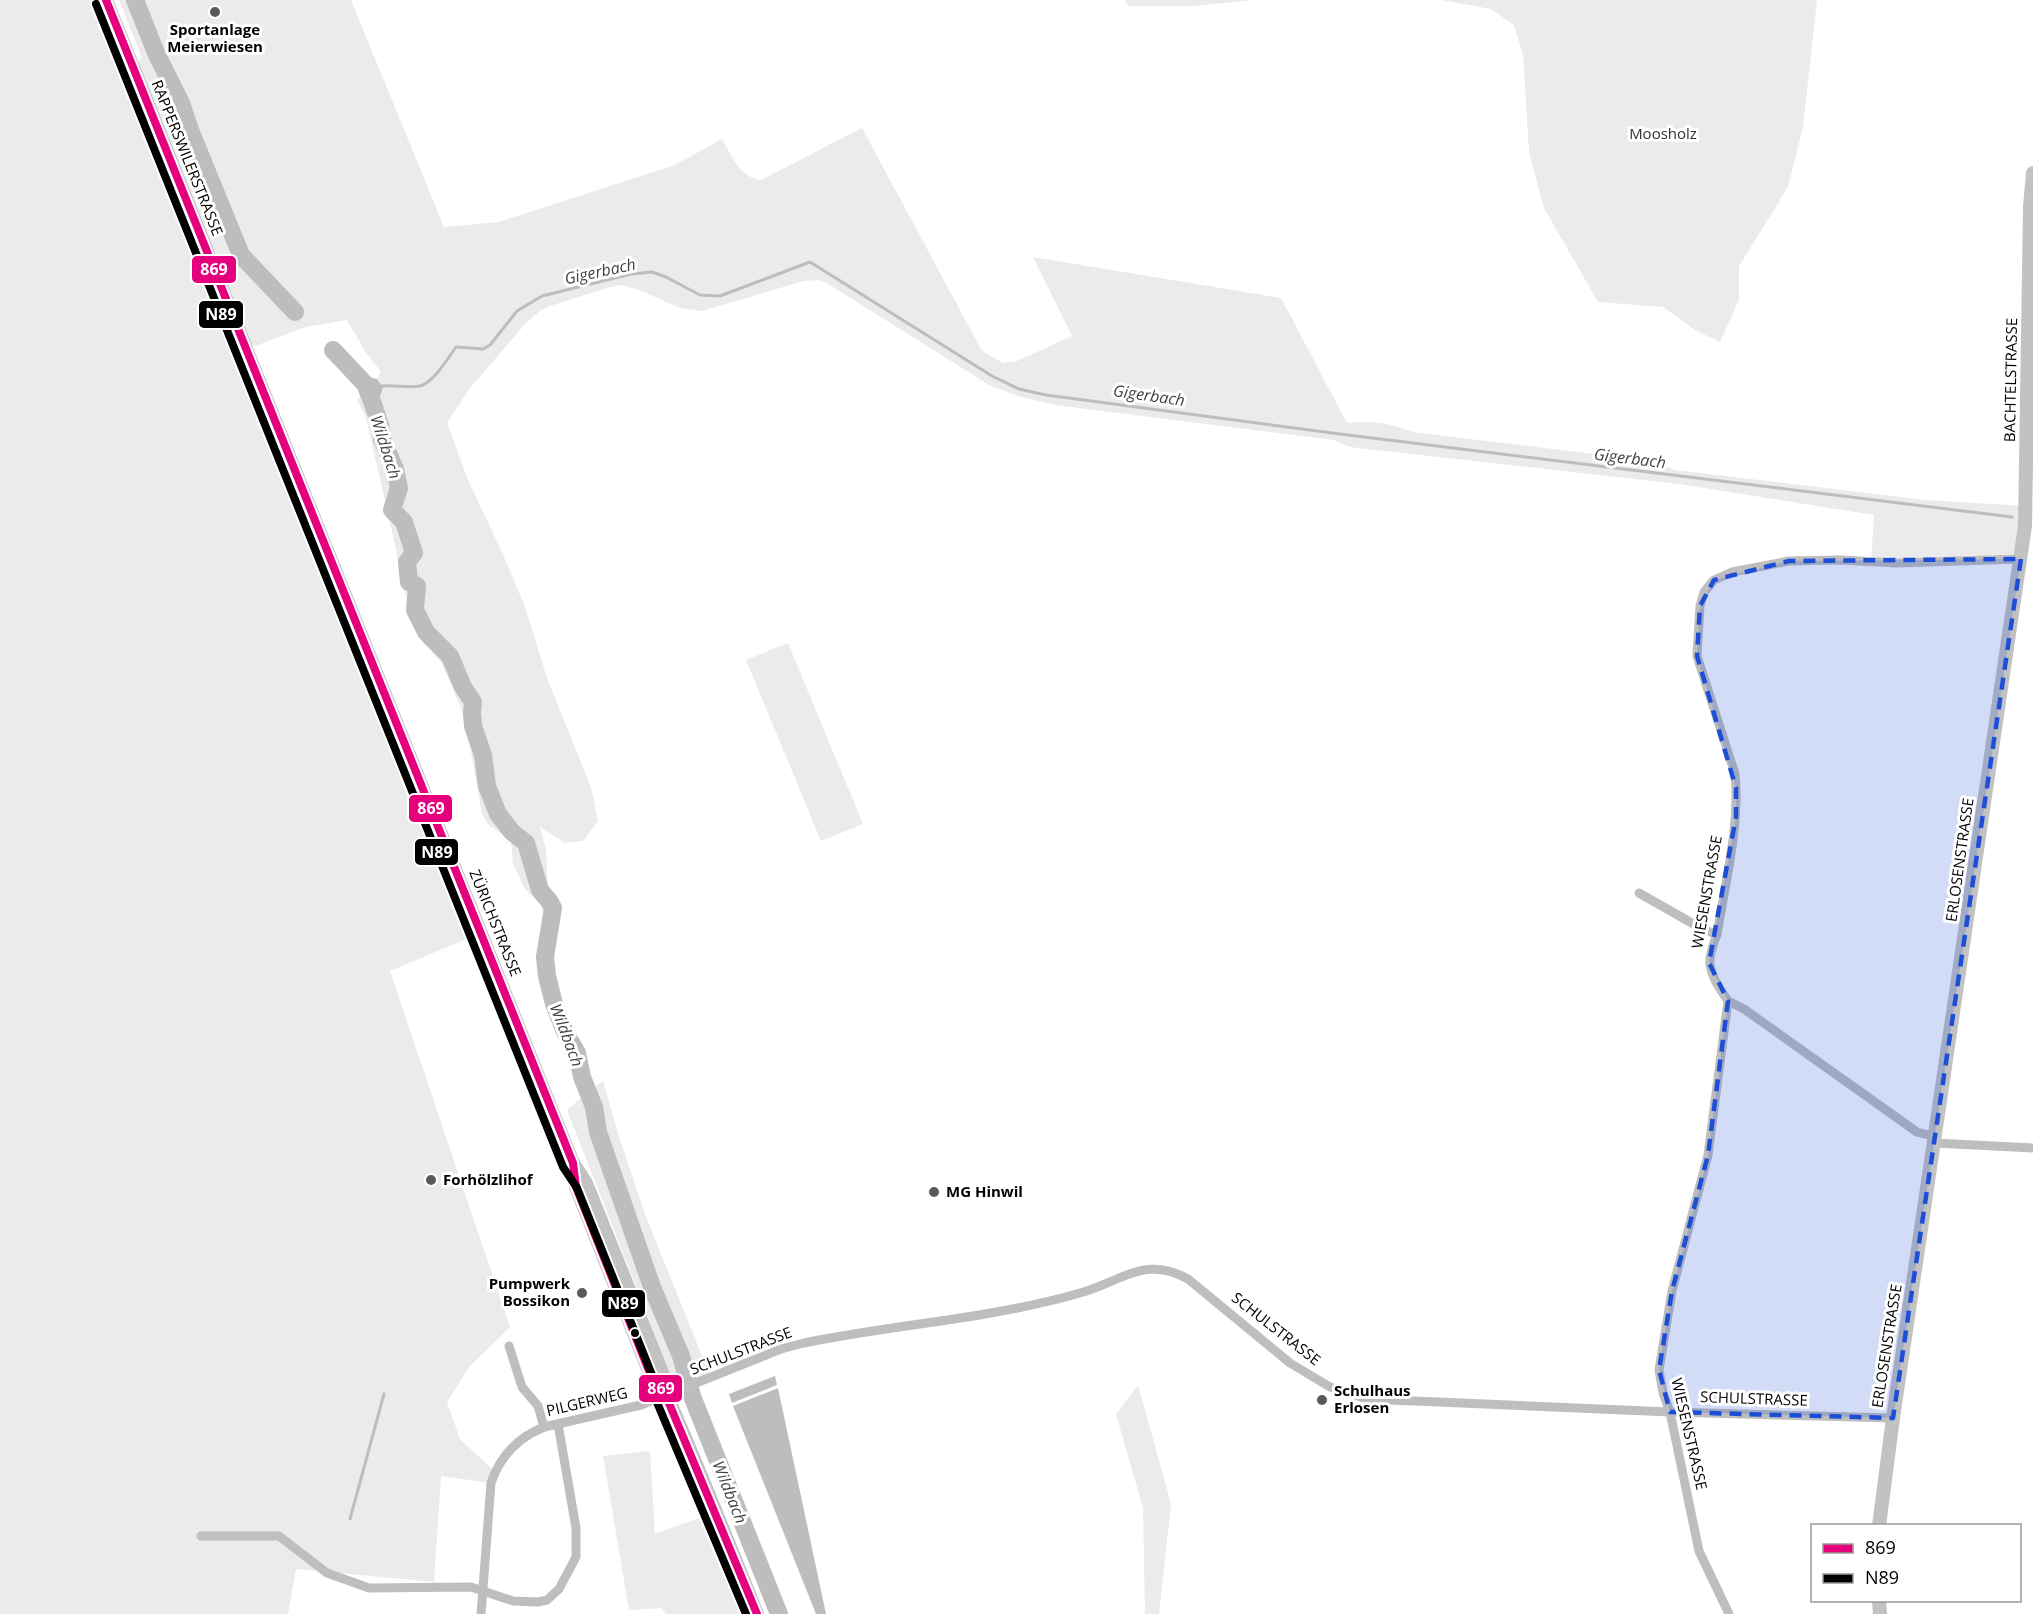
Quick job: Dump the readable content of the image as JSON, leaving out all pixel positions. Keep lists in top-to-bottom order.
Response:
{
  "streets": {
    "main road": [
      "RAPPERSWILERSTRASSE",
      "BACHTELSTRASSE",
      "ERLOSENSTRASSE",
      "ZÜRICHSTRASSE"
    ],
    "street": ["WIESENSTRASSE", "SCHULSTRASSE", "PILGERWEG"]
  },
  "crossings": [
    ["RAPPERSWILERSTRASSE", "ZÜRICHSTRASSE"],
    ["BACHTELSTRASSE", "ERLOSENSTRASSE"],
    ["BACHTELSTRASSE", "WIESENSTRASSE"],
    ["ERLOSENSTRASSE", "SCHULSTRASSE"],
    ["WIESENSTRASSE", "SCHULSTRASSE"],
    ["ZÜRICHSTRASSE", "SCHULSTRASSE"],
    ["ZÜRICHSTRASSE", "PILGERWEG"],
    ["SCHULSTRASSE", "PILGERWEG"]
  ],
  "water": ["Gigerbach", "Wildbach"],
  "parks": ["Moosholz"],
  "places": [
    "Sportanlage Meierwiesen",
    "Forhölzlihof",
    "MG Hinwil",
    "Pumpwerk Bossikon",
    "Schulhaus Erlosen"
  ],
  "lines": ["transit line 869", "transit line N89"],
  "legend": ["869", "N89"]
}
